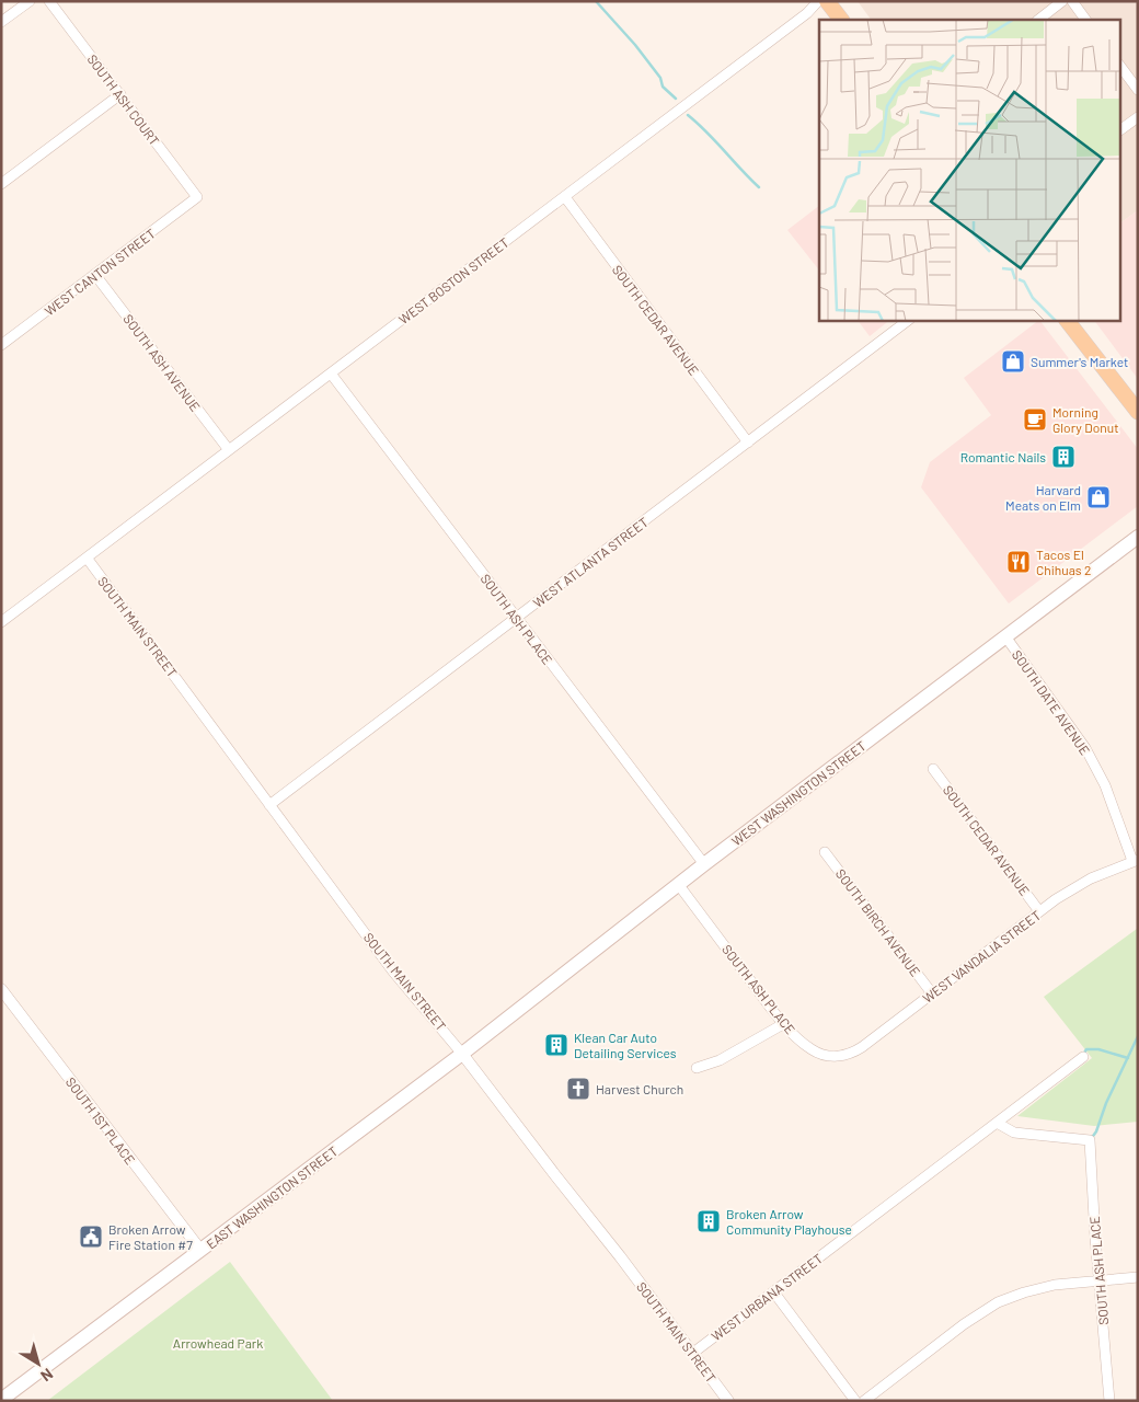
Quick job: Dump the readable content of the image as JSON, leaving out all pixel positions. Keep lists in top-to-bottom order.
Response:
{
  "streets": {
    "main road": ["WEST WASHINGTON STREET", "EAST WASHINGTON STREET"],
    "street": [
      "SOUTH ASH COURT",
      "WEST CANTON STREET",
      "WEST BOSTON STREET",
      "SOUTH CEDAR AVENUE",
      "SOUTH ASH AVENUE",
      "WEST ATLANTA STREET",
      "SOUTH ASH PLACE",
      "SOUTH MAIN STREET",
      "SOUTH DATE AVENUE",
      "SOUTH BIRCH AVENUE",
      "WEST VANDALIA STREET",
      "SOUTH 1ST PLACE",
      "WEST URBANA STREET"
    ]
  },
  "crossings": [
    ["SOUTH ASH COURT", "WEST CANTON STREET"],
    ["WEST CANTON STREET", "SOUTH ASH AVENUE"],
    ["WEST BOSTON STREET", "SOUTH CEDAR AVENUE"],
    ["WEST BOSTON STREET", "SOUTH ASH AVENUE"],
    ["WEST BOSTON STREET", "SOUTH ASH PLACE"],
    ["WEST BOSTON STREET", "SOUTH MAIN STREET"],
    ["SOUTH CEDAR AVENUE", "WEST ATLANTA STREET"],
    ["SOUTH CEDAR AVENUE", "WEST VANDALIA STREET"],
    ["WEST ATLANTA STREET", "SOUTH ASH PLACE"],
    ["WEST ATLANTA STREET", "SOUTH MAIN STREET"],
    ["SOUTH ASH PLACE", "WEST WASHINGTON STREET"],
    ["SOUTH ASH PLACE", "WEST VANDALIA STREET"],
    ["SOUTH ASH PLACE", "WEST URBANA STREET"],
    ["SOUTH MAIN STREET", "WEST WASHINGTON STREET"],
    ["SOUTH MAIN STREET", "EAST WASHINGTON STREET"],
    ["SOUTH MAIN STREET", "WEST URBANA STREET"],
    ["SOUTH DATE AVENUE", "WEST WASHINGTON STREET"],
    ["SOUTH DATE AVENUE", "WEST VANDALIA STREET"],
    ["WEST WASHINGTON STREET", "EAST WASHINGTON STREET"],
    ["SOUTH BIRCH AVENUE", "WEST VANDALIA STREET"],
    ["SOUTH 1ST PLACE", "EAST WASHINGTON STREET"]
  ],
  "parks": ["Arrowhead Park"],
  "places": {
    "shop": ["Summer's Market", "Harvard Meats on Elm"],
    "cafe": ["Morning Glory Donut"],
    "building": ["Romantic Nails", "Klean Car Auto Detailing Services", "Broken Arrow Community Playhouse"],
    "restaurant": ["Tacos El Chihuas 2"],
    "church": ["Harvest Church"],
    "public building": ["Broken Arrow Fire Station #7"]
  },
  "north": "bottom right"
}
